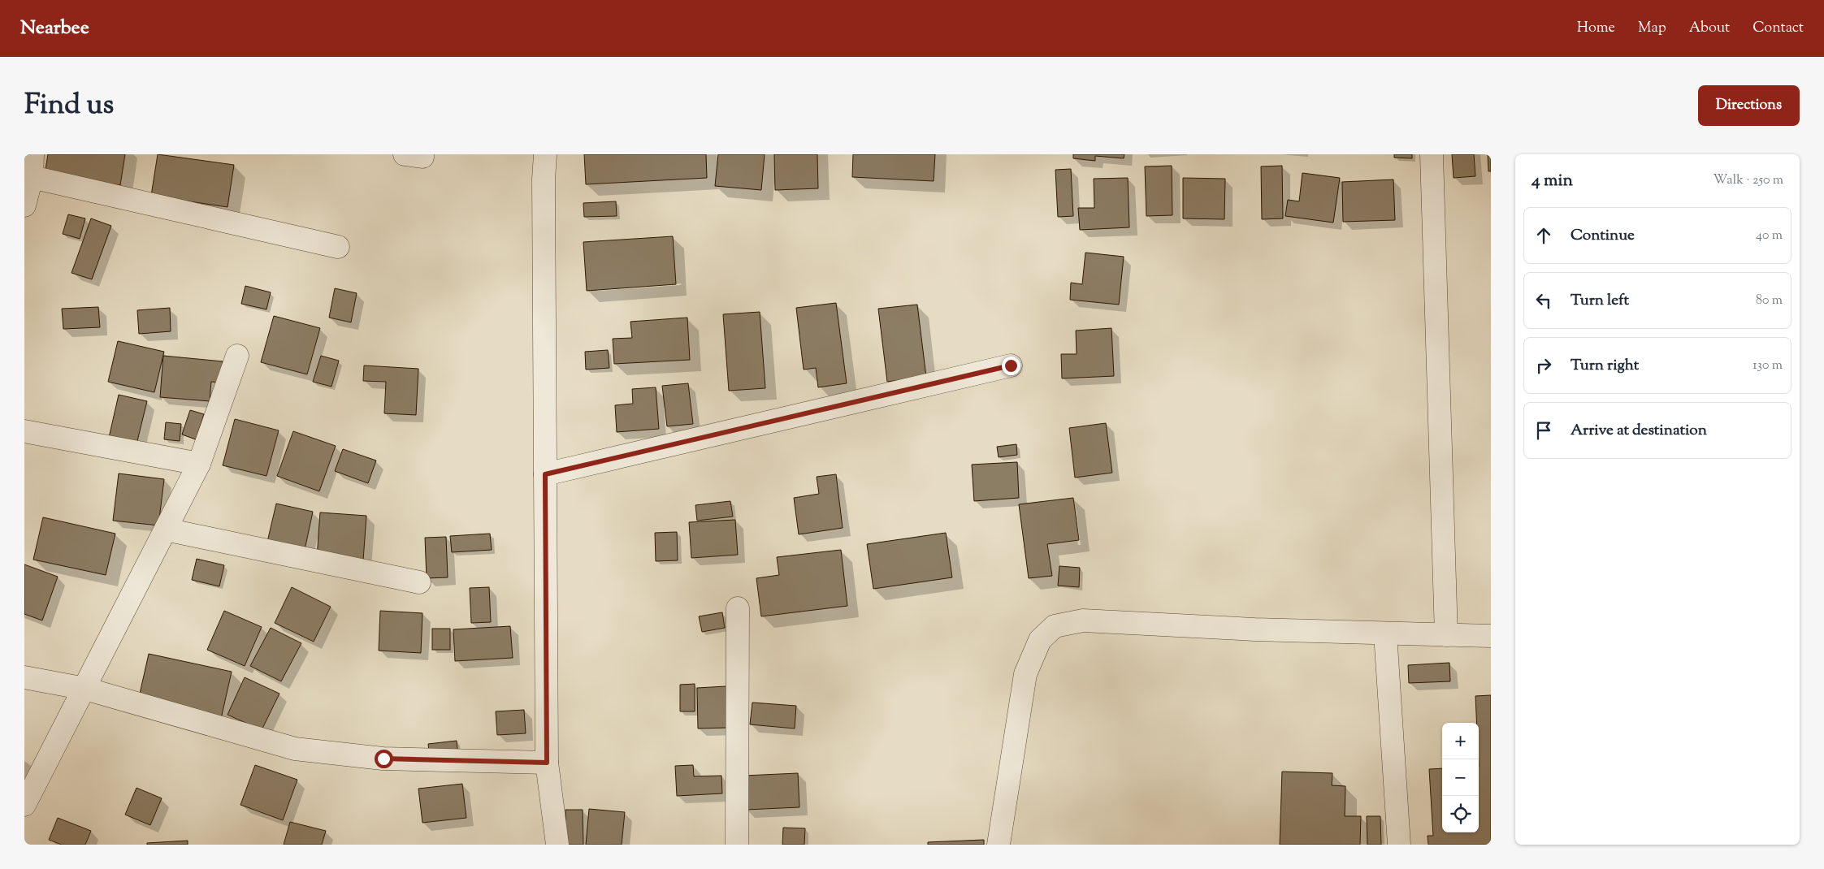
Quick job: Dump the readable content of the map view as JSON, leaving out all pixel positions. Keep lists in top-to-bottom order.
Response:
{
  "page": {
    "header": "Nearbee",
    "nav": [
      "Home",
      "Map",
      "About",
      "Contact"
    ],
    "title": "Find us",
    "buttons": "Directions",
    "heading": ["4 min", "Walk · 250 m"],
    "list": [
      ["Continue", "40 m"],
      ["Turn left", "80 m"],
      ["Turn right", "130 m"],
      "Arrive at destination"
    ],
    "map_buttons": ["+", "−"]
  }
}
